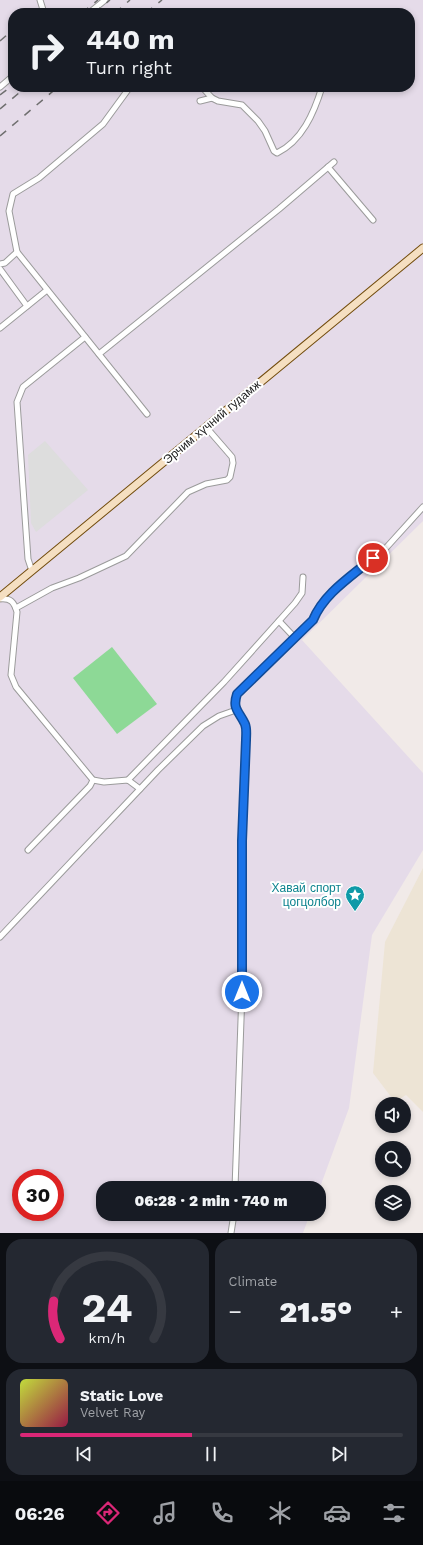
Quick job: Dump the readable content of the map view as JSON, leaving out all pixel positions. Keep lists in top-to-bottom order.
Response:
{
  "streets": {
    "main road": ["Эрчим хүчний гудамж"]
  },
  "places": {
    "place": ["Хавай спорт цогцолбор"]
  },
  "page": {
    "turn": ["440 m", "Turn right"],
    "limit": "30",
    "trip": "06:28 · 2 min · 740 m",
    "tile": "Climate",
    "heat": ["−", "21.5°", "+"],
    "song": ["Static Love", "Velvet Ray"],
    "tabs": "06:26",
    "gauge": ["24", "km/h"]
  }
}
